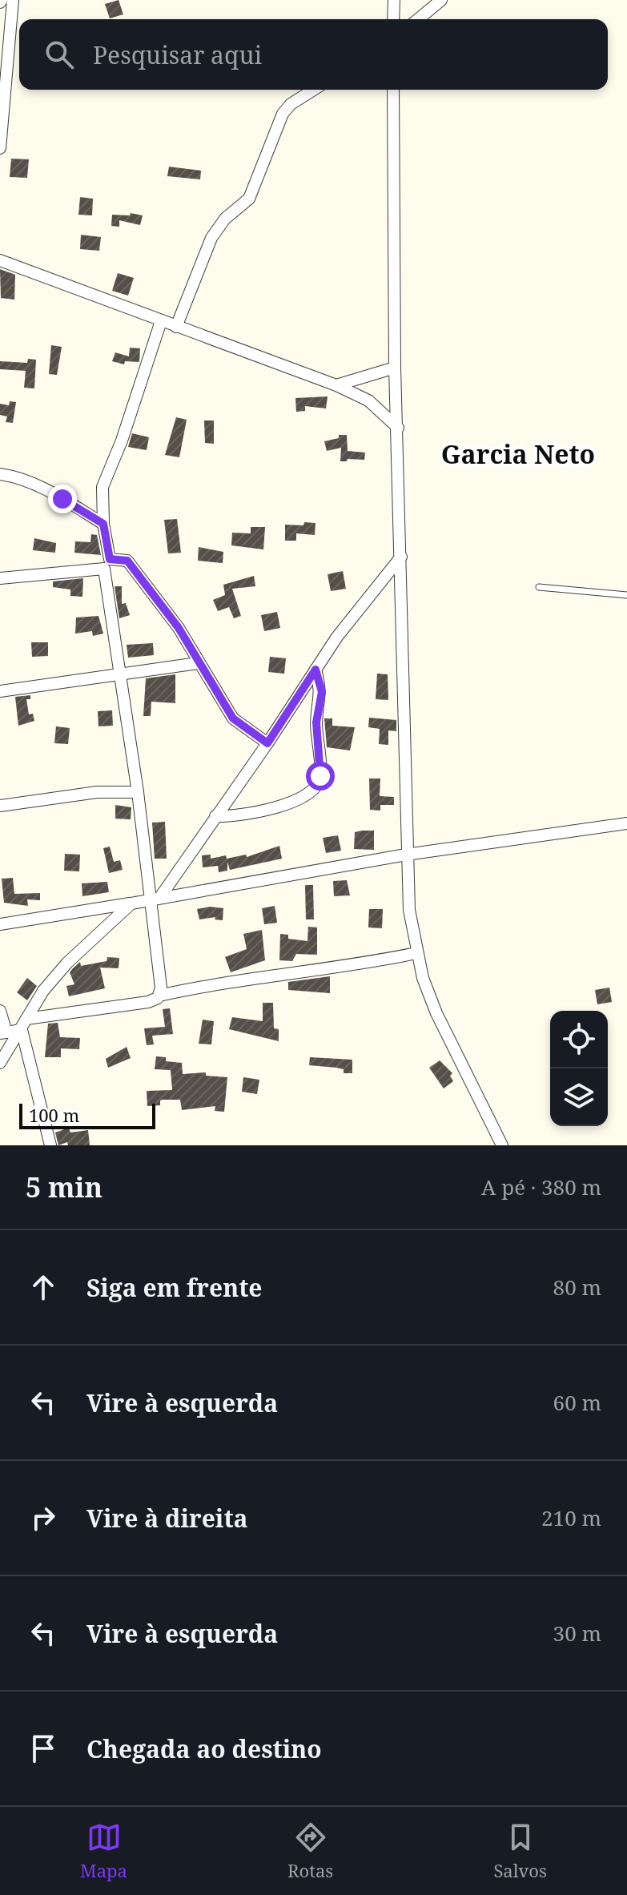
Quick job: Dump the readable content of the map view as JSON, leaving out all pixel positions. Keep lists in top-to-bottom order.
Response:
{
  "districts": ["Garcia Neto"],
  "scale_bar": "100 m",
  "page": {
    "search": "Pesquisar aqui",
    "scale": "100 m",
    "heading": ["5 min", "A pé · 380 m"],
    "list": [
      ["Siga em frente", "80 m"],
      ["Vire à esquerda", "60 m"],
      ["Vire à direita", "210 m"],
      ["Vire à esquerda", "30 m"],
      "Chegada ao destino"
    ],
    "nav": ["Mapa", "Rotas", "Salvos"]
  }
}
